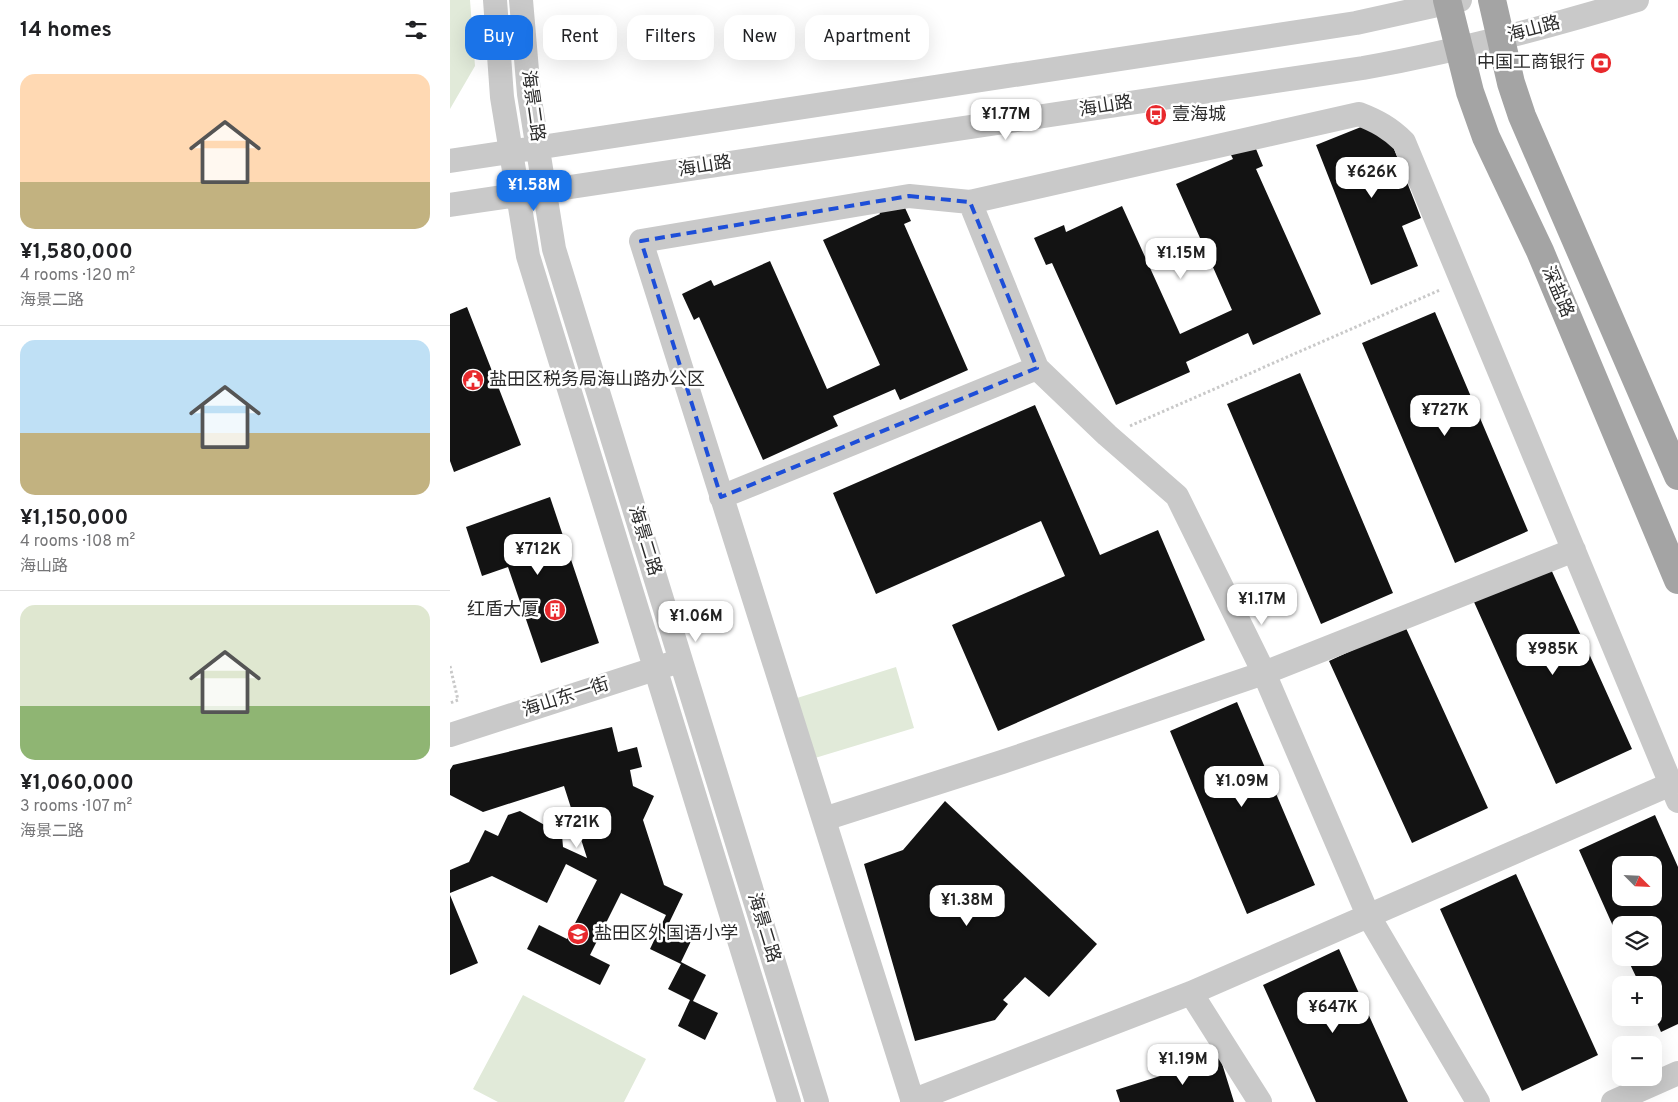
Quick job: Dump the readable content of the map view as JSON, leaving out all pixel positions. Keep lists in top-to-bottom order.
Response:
{
  "streets": {
    "main road": ["深盐路"],
    "street": ["海山路", "海景二路", "海山东一街"]
  },
  "crossings": [
    ["海山路", "海景二路"],
    ["海山路", "深盐路"],
    ["海景二路", "海山东一街"]
  ],
  "places": {
    "bank": ["中国工商银行"],
    "bus stop": ["壹海城"],
    "public building": ["盐田区税务局海山路办公区"],
    "building": ["红盾大厦"],
    "school or university": ["盐田区外国语小学"]
  },
  "north": "bottom right",
  "page": {
    "heading": "14 homes",
    "chip": [
      "Buy",
      "Rent",
      "Filters",
      "New",
      "Apartment"
    ],
    "list": [
      {
        "name": "¥1,580,000",
        "note": "4 rooms · 120 m² · 海景二路"
      },
      {
        "name": "¥1,150,000",
        "note": "4 rooms · 108 m² · 海山路"
      },
      {
        "name": "¥1,060,000",
        "note": "3 rooms · 107 m² · 海景二路"
      }
    ],
    "price": [
      "¥1.77M",
      "¥626K",
      "¥1.58M",
      "¥1.15M",
      "¥727K",
      "¥712K",
      "¥1.17M",
      "¥1.06M",
      "¥985K",
      "¥1.09M",
      "¥721K",
      "¥1.38M",
      "¥647K",
      "¥1.19M"
    ],
    "map_buttons": ["+", "−"]
  }
}
